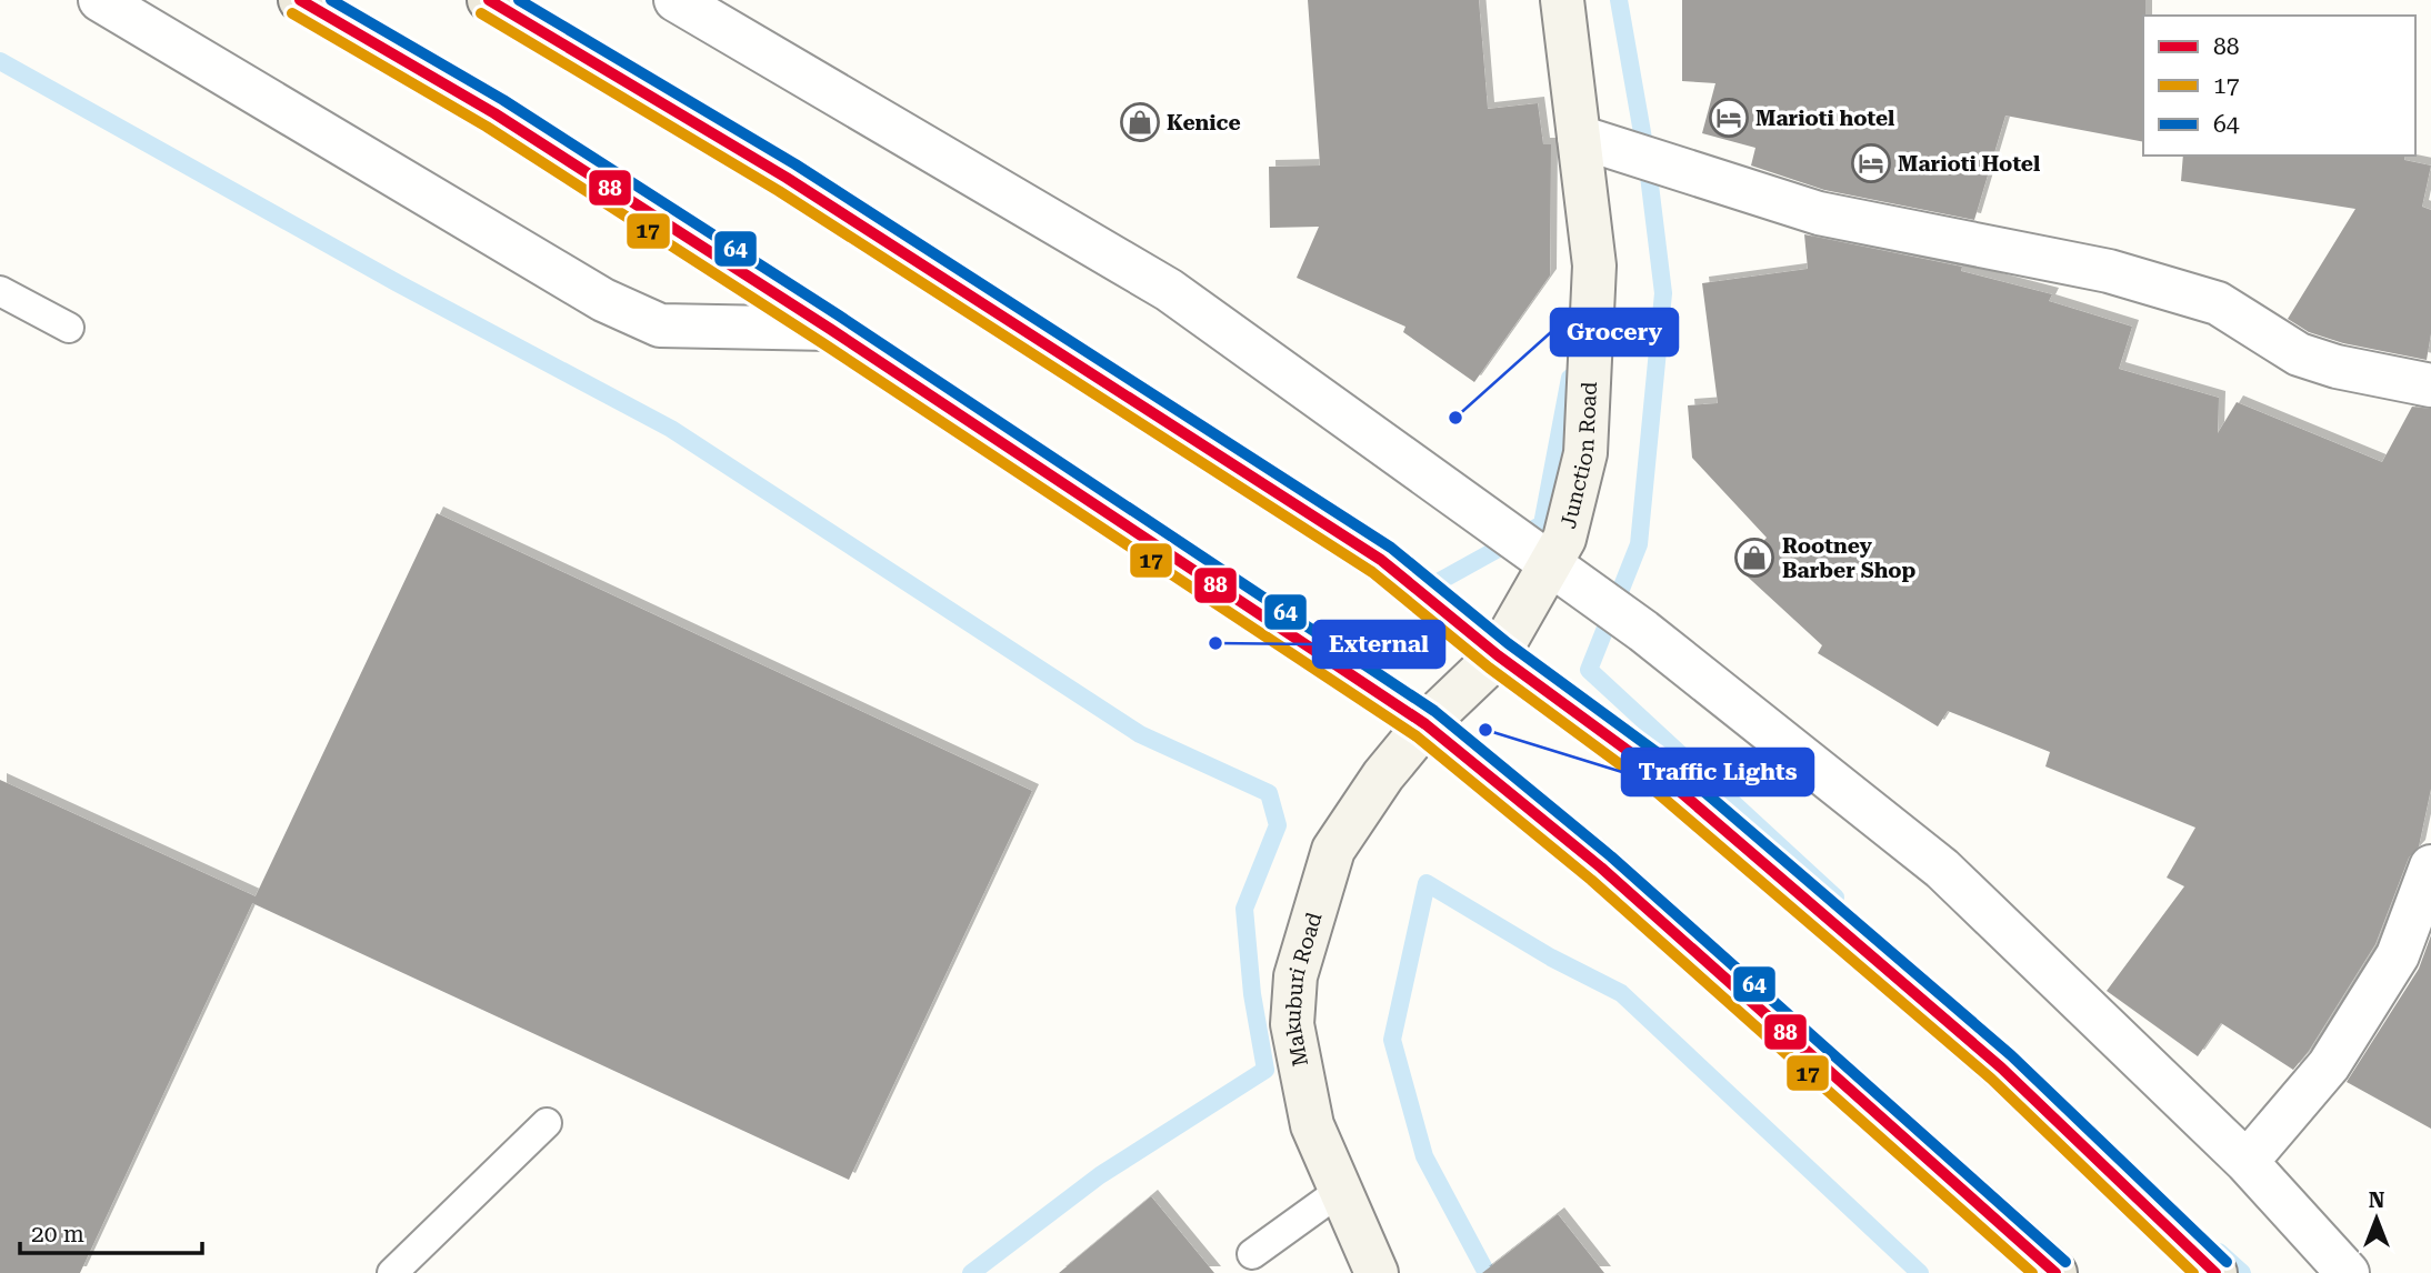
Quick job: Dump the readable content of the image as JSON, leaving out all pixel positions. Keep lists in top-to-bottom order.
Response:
{
  "streets": {
    "main road": ["Junction Road", "Makuburi Road"]
  },
  "crossings": [
    ["Junction Road", "Makuburi Road"]
  ],
  "places": {
    "hotel": ["Marioti hotel", "Marioti Hotel"],
    "shop": ["Kenice", "Rootney Barber Shop"],
    "other": ["Grocery", "External", "Traffic Lights"]
  },
  "lines": ["transit line 88", "transit line 64", "transit line 17"],
  "legend": ["88", "17", "64"],
  "scale_bar": "20 m",
  "north": "top"
}
